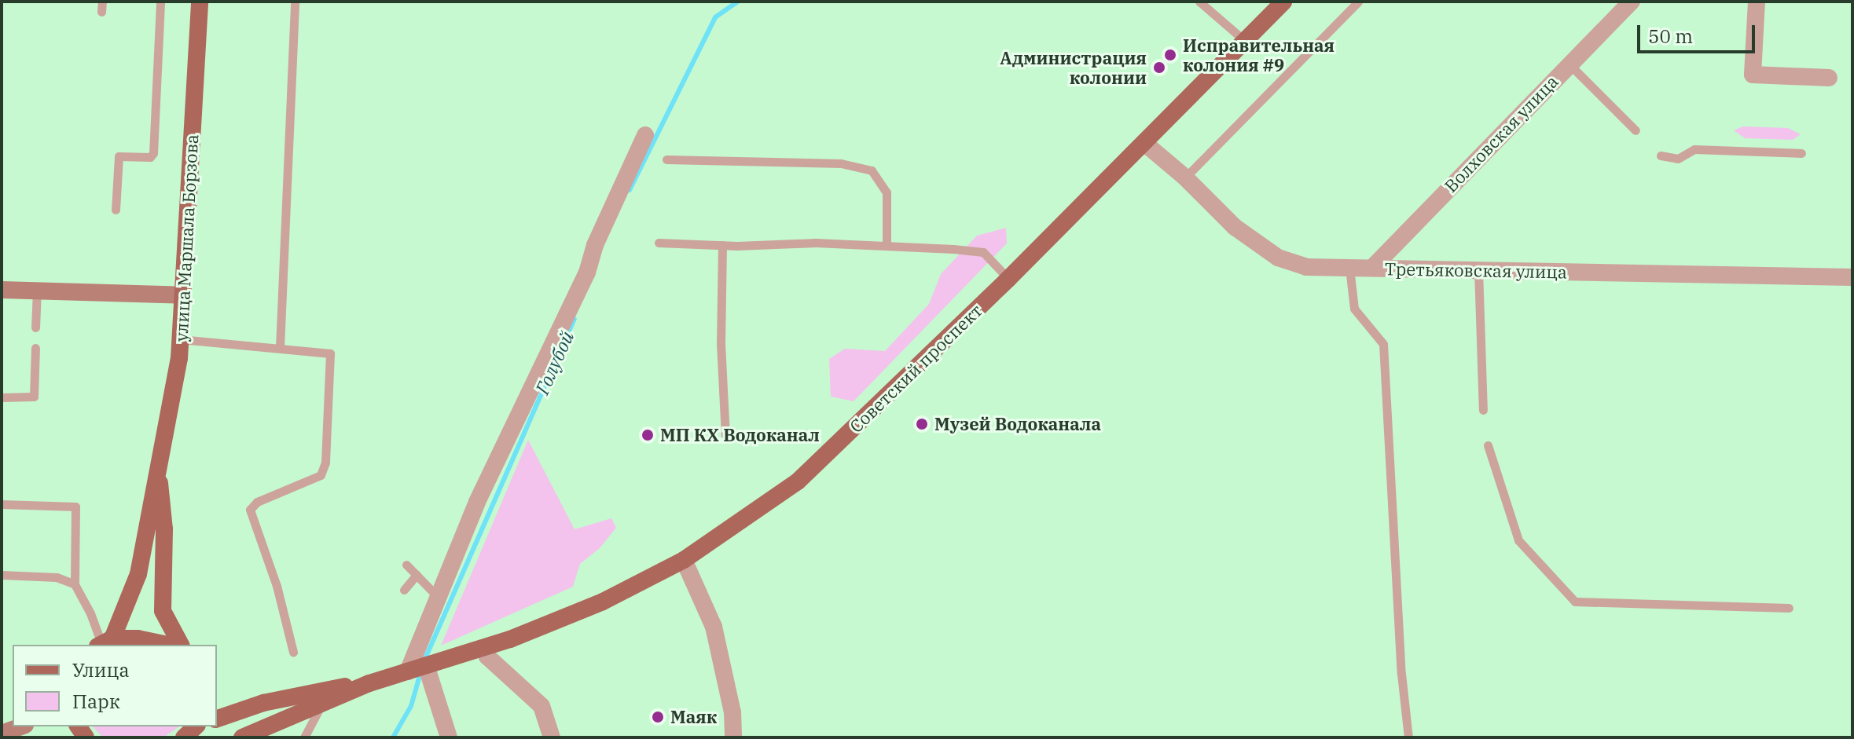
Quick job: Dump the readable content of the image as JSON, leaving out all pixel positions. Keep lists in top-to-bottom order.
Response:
{
  "streets": {
    "main road": ["улица Маршала Борзова", "Советский проспект"],
    "street": ["Волховская улица", "Третьяковская улица"]
  },
  "crossings": [
    ["Волховская улица", "Третьяковская улица"],
    ["Третьяковская улица", "Советский проспект"]
  ],
  "water": ["Голубой"],
  "places": [
    "Исправительная колония #9",
    "Администрация колонии",
    "Музей Водоканала",
    "МП КХ Водоканал",
    "Маяк"
  ],
  "legend": ["Улица", "Парк"],
  "scale_bar": "50 m"
}
